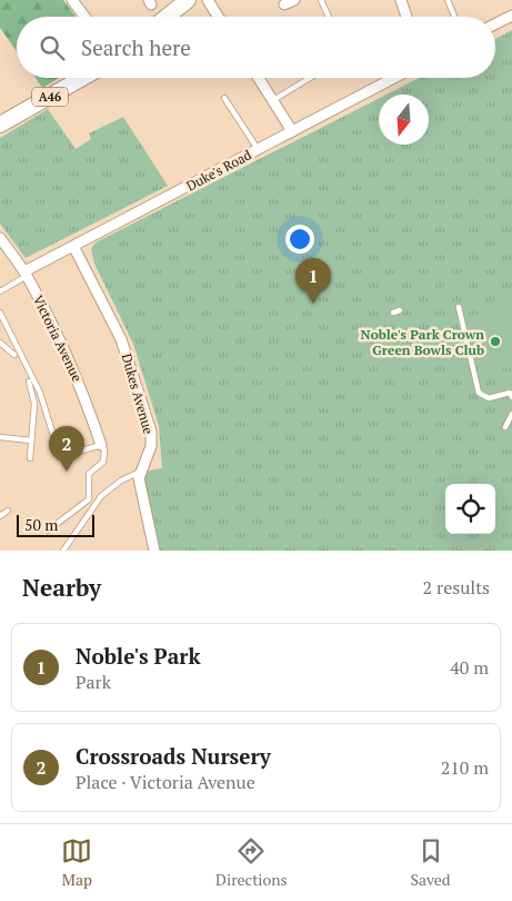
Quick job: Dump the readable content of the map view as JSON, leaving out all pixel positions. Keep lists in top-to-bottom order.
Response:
{
  "streets": {
    "main road": ["A46"],
    "street": ["Duke's Road", "Victoria Avenue", "Dukes Avenue"]
  },
  "crossings": [
    ["Duke's Road", "Victoria Avenue"],
    ["Duke's Road", "Dukes Avenue"]
  ],
  "places": ["Noble's Park Crown Green Bowls Club"],
  "scale_bar": "50 m",
  "north": "bottom",
  "page": {
    "search": "Search here",
    "pins": ["1", "2"],
    "scale": "50 m",
    "heading": ["Nearby", "2 results"],
    "list": [
      {
        "mark": "1",
        "name": "Noble's Park",
        "note": "Park",
        "value": "40 m"
      },
      {
        "mark": "2",
        "name": "Crossroads Nursery",
        "note": "Place · Victoria Avenue",
        "value": "210 m"
      }
    ],
    "nav": ["Map", "Directions", "Saved"]
  }
}
